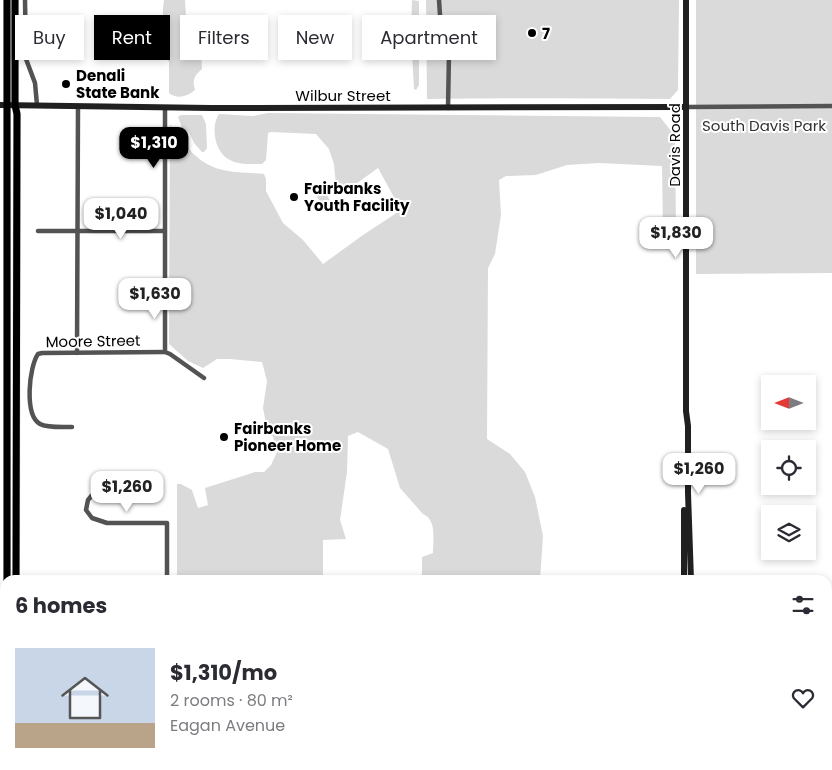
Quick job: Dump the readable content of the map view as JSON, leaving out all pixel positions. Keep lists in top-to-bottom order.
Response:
{
  "streets": {
    "street": ["Wilbur Street", "Davis Road", "Moore Street"]
  },
  "crossings": [
    ["Wilbur Street", "Davis Road"]
  ],
  "parks": ["South Davis Park"],
  "places": [
    "7",
    "Denali State Bank",
    "Fairbanks Youth Facility",
    "Fairbanks Pioneer Home"
  ],
  "north": "left",
  "page": {
    "chip": [
      "Buy",
      "Rent",
      "Filters",
      "New",
      "Apartment"
    ],
    "price": [
      "$1,310",
      "$1,040",
      "$1,830",
      "$1,630",
      "$1,260",
      "$1,260"
    ],
    "heading": "6 homes",
    "list": [
      {
        "name": "$1,310/mo",
        "note": "2 rooms · 80 m² · Eagan Avenue"
      }
    ]
  }
}
